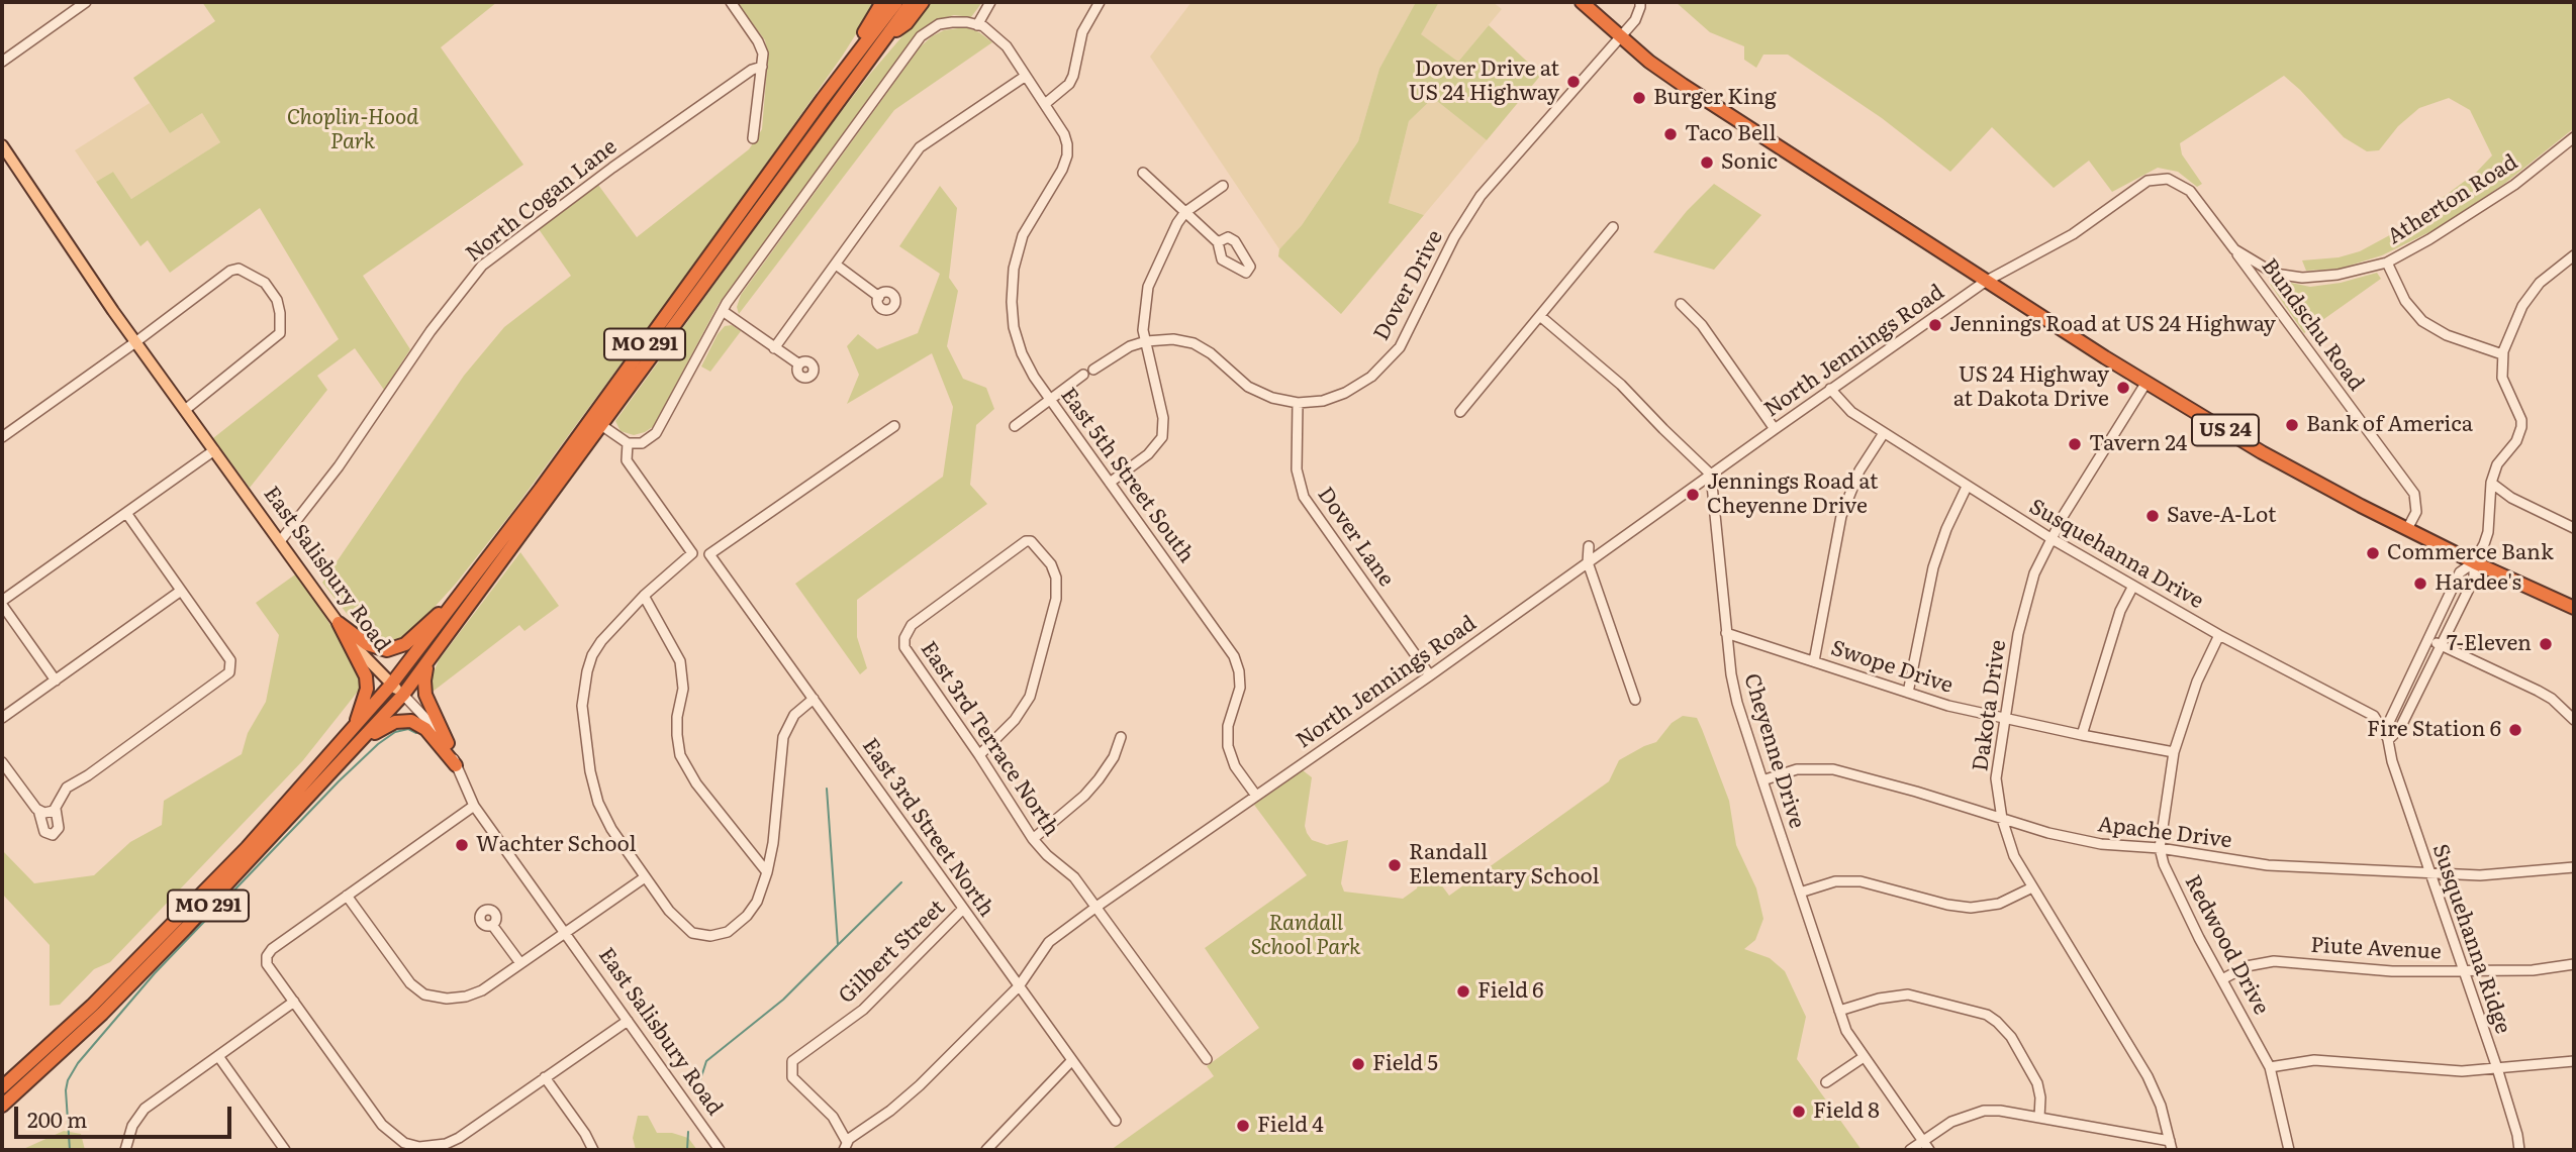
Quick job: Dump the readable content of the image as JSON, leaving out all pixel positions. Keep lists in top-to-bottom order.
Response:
{
  "streets": {
    "highway": ["MO 291", "US 24"],
    "main road": ["East Salisbury Road"],
    "street": [
      "Atherton Road",
      "North Cogan Lane",
      "Dover Drive",
      "Bundschu Road",
      "North Jennings Road",
      "East 5th Street South",
      "Dover Lane",
      "Susquehanna Drive",
      "Swope Drive",
      "Dakota Drive",
      "East 3rd Terrace North",
      "Cheyenne Drive",
      "East 3rd Street North",
      "Apache Drive",
      "Susquehanna Ridge",
      "Redwood Drive",
      "Piute Avenue",
      "Gilbert Street"
    ]
  },
  "crossings": [
    ["Atherton Road", "Bundschu Road"],
    ["Atherton Road", "North Jennings Road"],
    ["Atherton Road", "US 24"],
    ["North Cogan Lane", "East Salisbury Road"],
    ["Dover Drive", "US 24"],
    ["Dover Drive", "Dover Lane"],
    ["Bundschu Road", "US 24"],
    ["MO 291", "East Salisbury Road"],
    ["North Jennings Road", "US 24"],
    ["North Jennings Road", "East 5th Street South"],
    ["North Jennings Road", "Dover Lane"],
    ["North Jennings Road", "Susquehanna Drive"],
    ["North Jennings Road", "East 3rd Terrace North"],
    ["North Jennings Road", "Cheyenne Drive"],
    ["North Jennings Road", "East 3rd Street North"],
    ["North Jennings Road", "Gilbert Street"],
    ["US 24", "Dakota Drive"],
    ["US 24", "Susquehanna Ridge"],
    ["Susquehanna Drive", "Dakota Drive"],
    ["Susquehanna Drive", "Susquehanna Ridge"],
    ["Susquehanna Drive", "Redwood Drive"],
    ["Swope Drive", "Dakota Drive"],
    ["Swope Drive", "Cheyenne Drive"],
    ["Swope Drive", "Redwood Drive"],
    ["Dakota Drive", "Apache Drive"],
    ["Cheyenne Drive", "Apache Drive"],
    ["East 3rd Street North", "Gilbert Street"],
    ["Apache Drive", "Susquehanna Ridge"],
    ["Apache Drive", "Redwood Drive"],
    ["Susquehanna Ridge", "Piute Avenue"],
    ["Redwood Drive", "Piute Avenue"]
  ],
  "parks": ["Choplin-Hood Park", "Randall School Park"],
  "places": [
    "Dover Drive at US 24 Highway",
    "Burger King",
    "Taco Bell",
    "Sonic",
    "Jennings Road at US 24 Highway",
    "US 24 Highway at Dakota Drive",
    "Bank of America",
    "Tavern 24",
    "Jennings Road at Cheyenne Drive",
    "Save-A-Lot",
    "Commerce Bank",
    "Hardee's",
    "7-Eleven",
    "Fire Station 6",
    "Wachter School",
    "Randall Elementary School",
    "Field 6",
    "Field 5",
    "Field 8",
    "Field 4"
  ],
  "scale_bar": "200 m"
}
